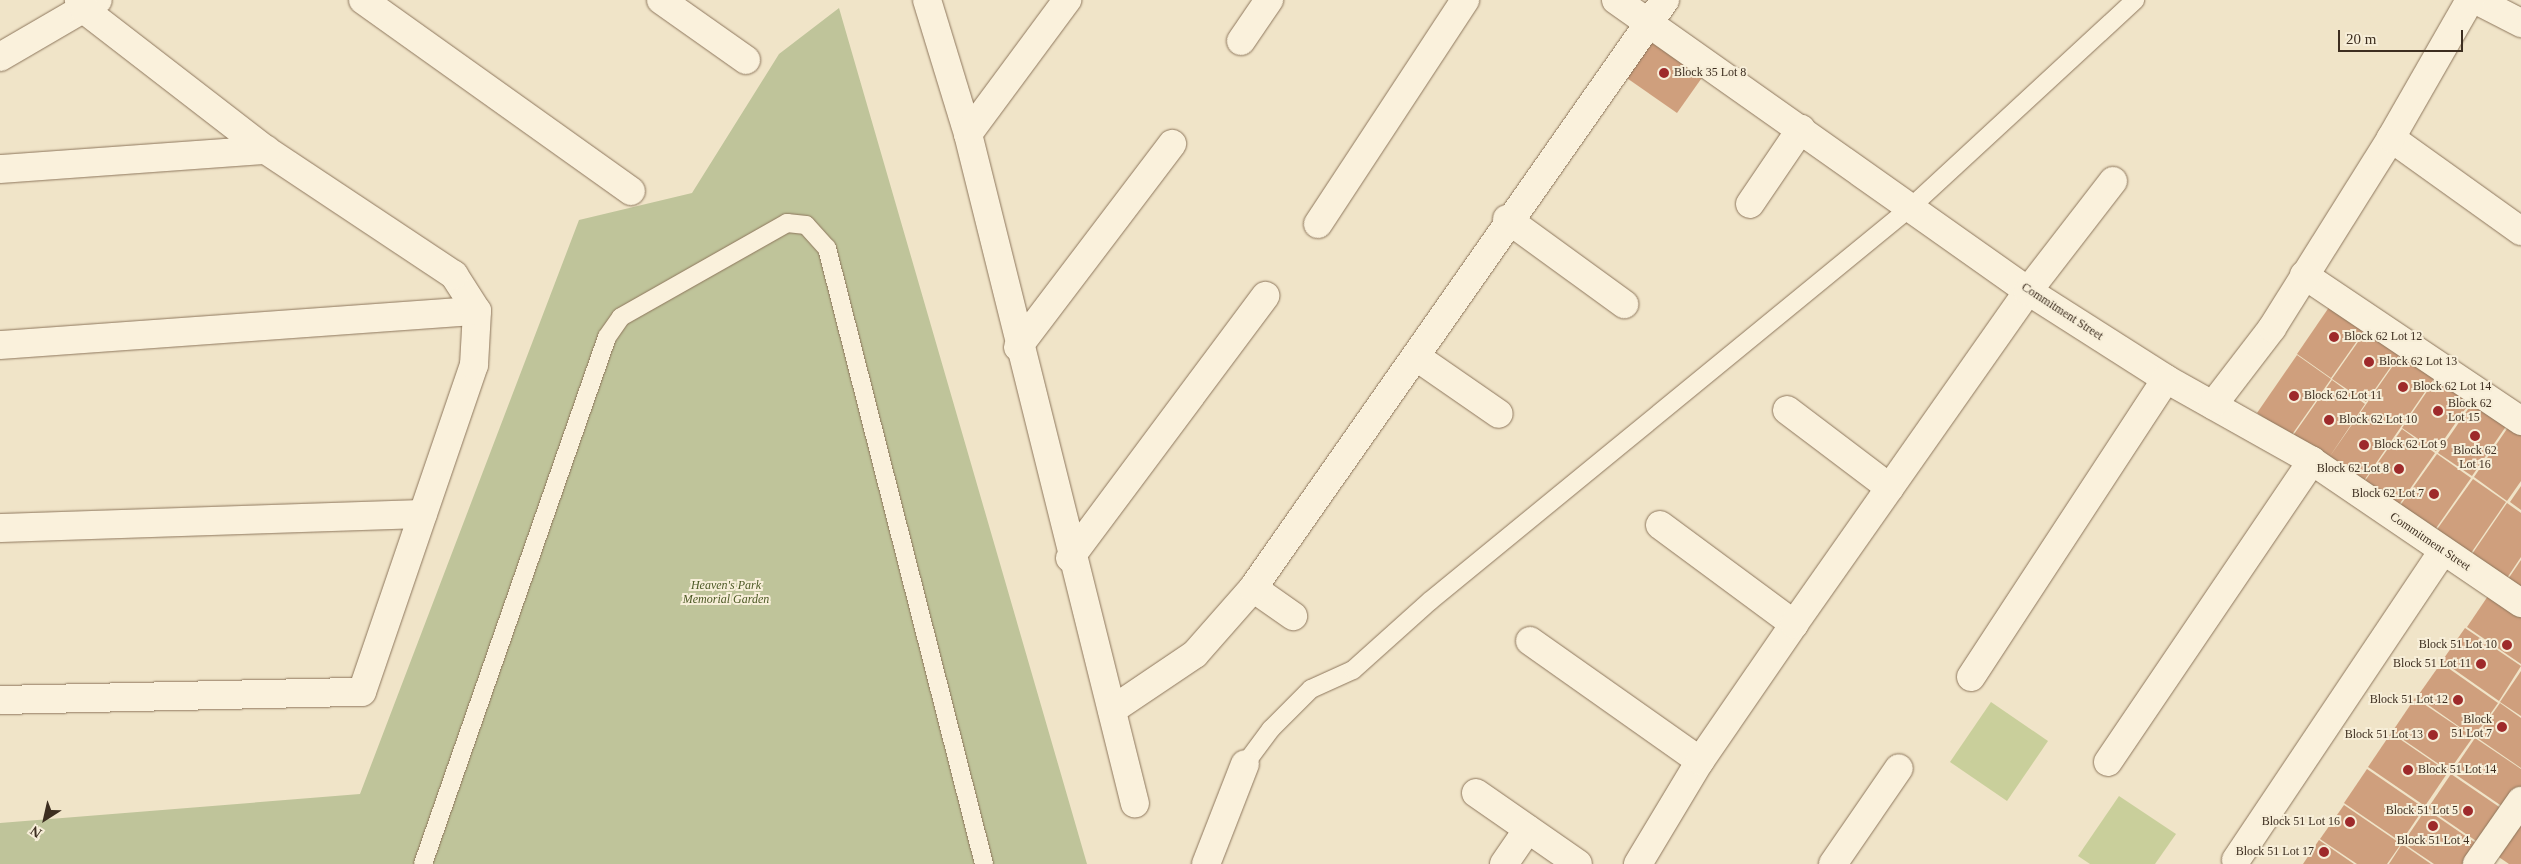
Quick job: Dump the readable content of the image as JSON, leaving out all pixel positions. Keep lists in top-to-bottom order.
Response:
{
  "streets": {
    "street": ["Commitment Street"]
  },
  "parks": ["Heaven's Park Memorial Garden"],
  "places": [
    "Block 35 Lot 8",
    "Block 62 Lot 12",
    "Block 62 Lot 13",
    "Block 62 Lot 14",
    "Block 62 Lot 11",
    "Block 62 Lot 15",
    "Block 62 Lot 10",
    "Block 62 Lot 16",
    "Block 62 Lot 9",
    "Block 62 Lot 8",
    "Block 62 Lot 7",
    "Block 51 Lot 10",
    "Block 51 Lot 11",
    "Block 51 Lot 12",
    "Block 51 Lot 7",
    "Block 51 Lot 13",
    "Block 51 Lot 14",
    "Block 51 Lot 5",
    "Block 51 Lot 16",
    "Block 51 Lot 4",
    "Block 51 Lot 17"
  ],
  "scale_bar": "20 m",
  "north": "bottom left"
}
